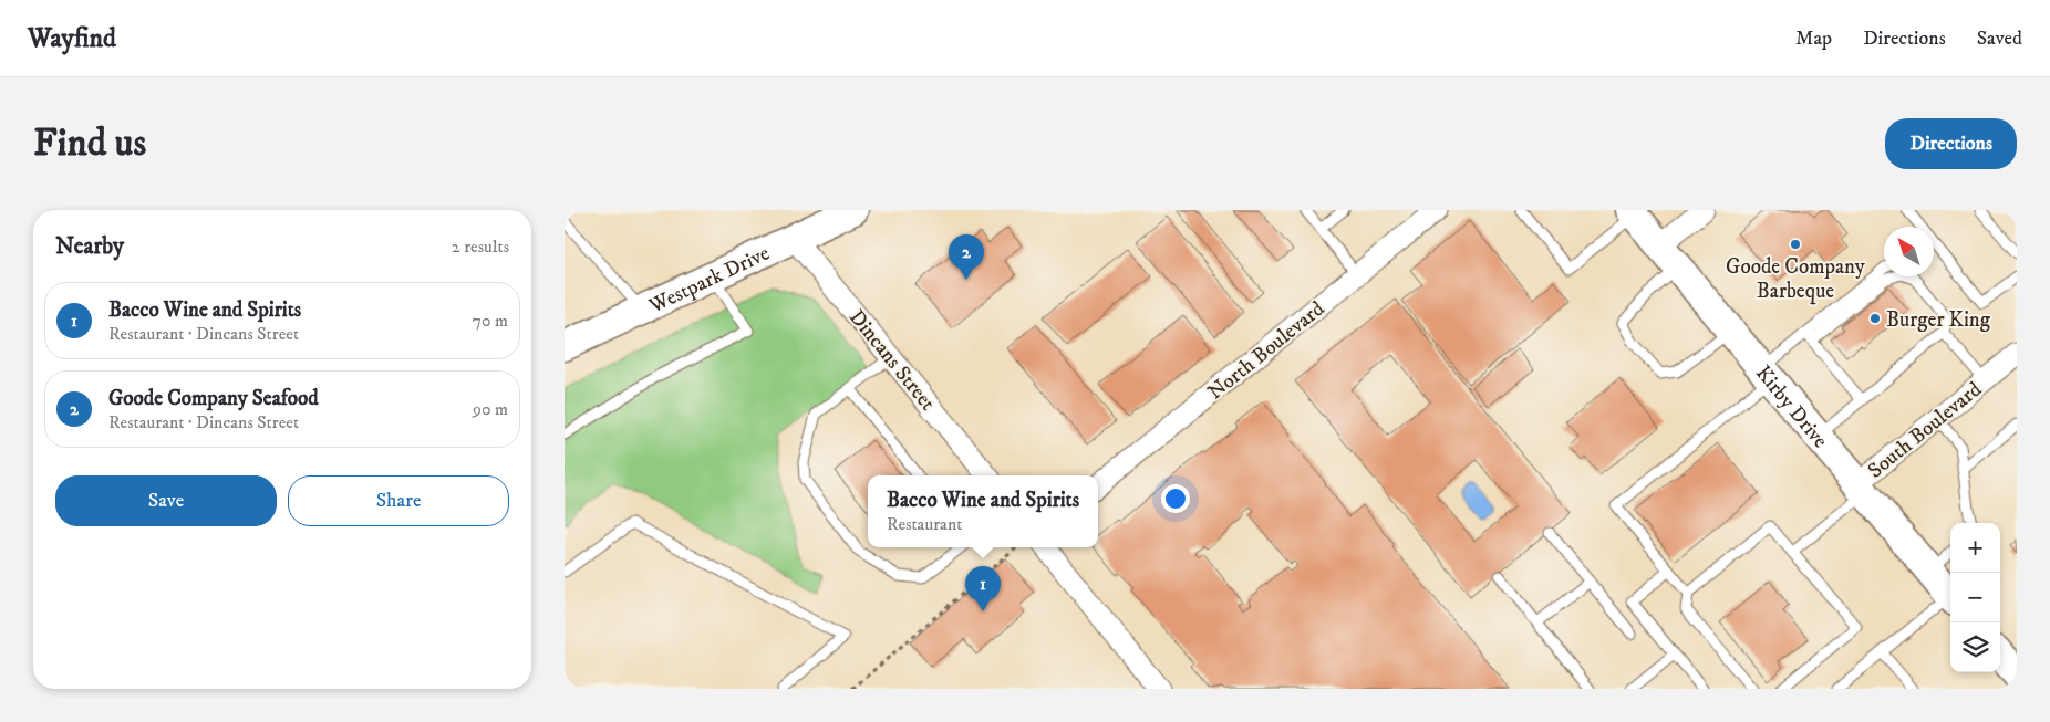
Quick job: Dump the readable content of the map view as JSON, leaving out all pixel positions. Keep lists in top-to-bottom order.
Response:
{
  "streets": {
    "main road": ["Westpark Drive", "Kirby Drive"],
    "street": ["North Boulevard", "Dincans Street", "South Boulevard"]
  },
  "crossings": [
    ["Westpark Drive", "Dincans Street"],
    ["Kirby Drive", "South Boulevard"]
  ],
  "places": ["Goode Company Barbeque", "Burger King"],
  "north": "top left",
  "page": {
    "header": "Wayfind",
    "nav": ["Map", "Directions", "Saved"],
    "buttons": [
      "Directions",
      ["Save", "Share"]
    ],
    "title": "Find us",
    "heading": ["Nearby", "2 results"],
    "pins": ["2", "1"],
    "list": [
      {
        "mark": "1",
        "name": "Bacco Wine and Spirits",
        "note": "Restaurant · Dincans Street",
        "value": "70 m"
      },
      {
        "mark": "2",
        "name": "Goode Company Seafood",
        "note": "Restaurant · Dincans Street",
        "value": "90 m"
      }
    ],
    "popup": ["Bacco Wine and Spirits", "Restaurant"],
    "map_buttons": ["+", "−"]
  }
}
